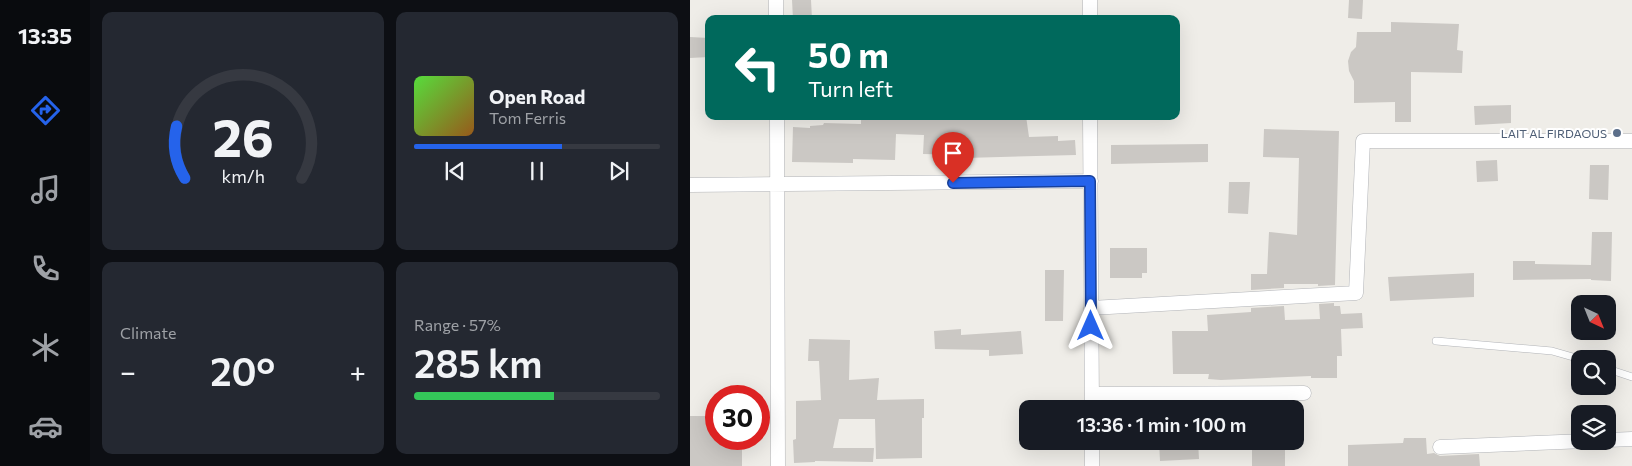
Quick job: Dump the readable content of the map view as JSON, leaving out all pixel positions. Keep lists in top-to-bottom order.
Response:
{
  "places": ["LAIT AL FIRDAOUS"],
  "north": "bottom right",
  "page": {
    "tabs": "13:35",
    "turn": ["50 m", "Turn left"],
    "song": ["Open Road", "Tom Ferris"],
    "tile": [
      "Climate",
      ["Range · 57%", "285 km"]
    ],
    "heat": ["−", "20°", "+"],
    "limit": "30",
    "trip": "13:36 · 1 min · 100 m",
    "gauge": ["26", "km/h"]
  }
}
